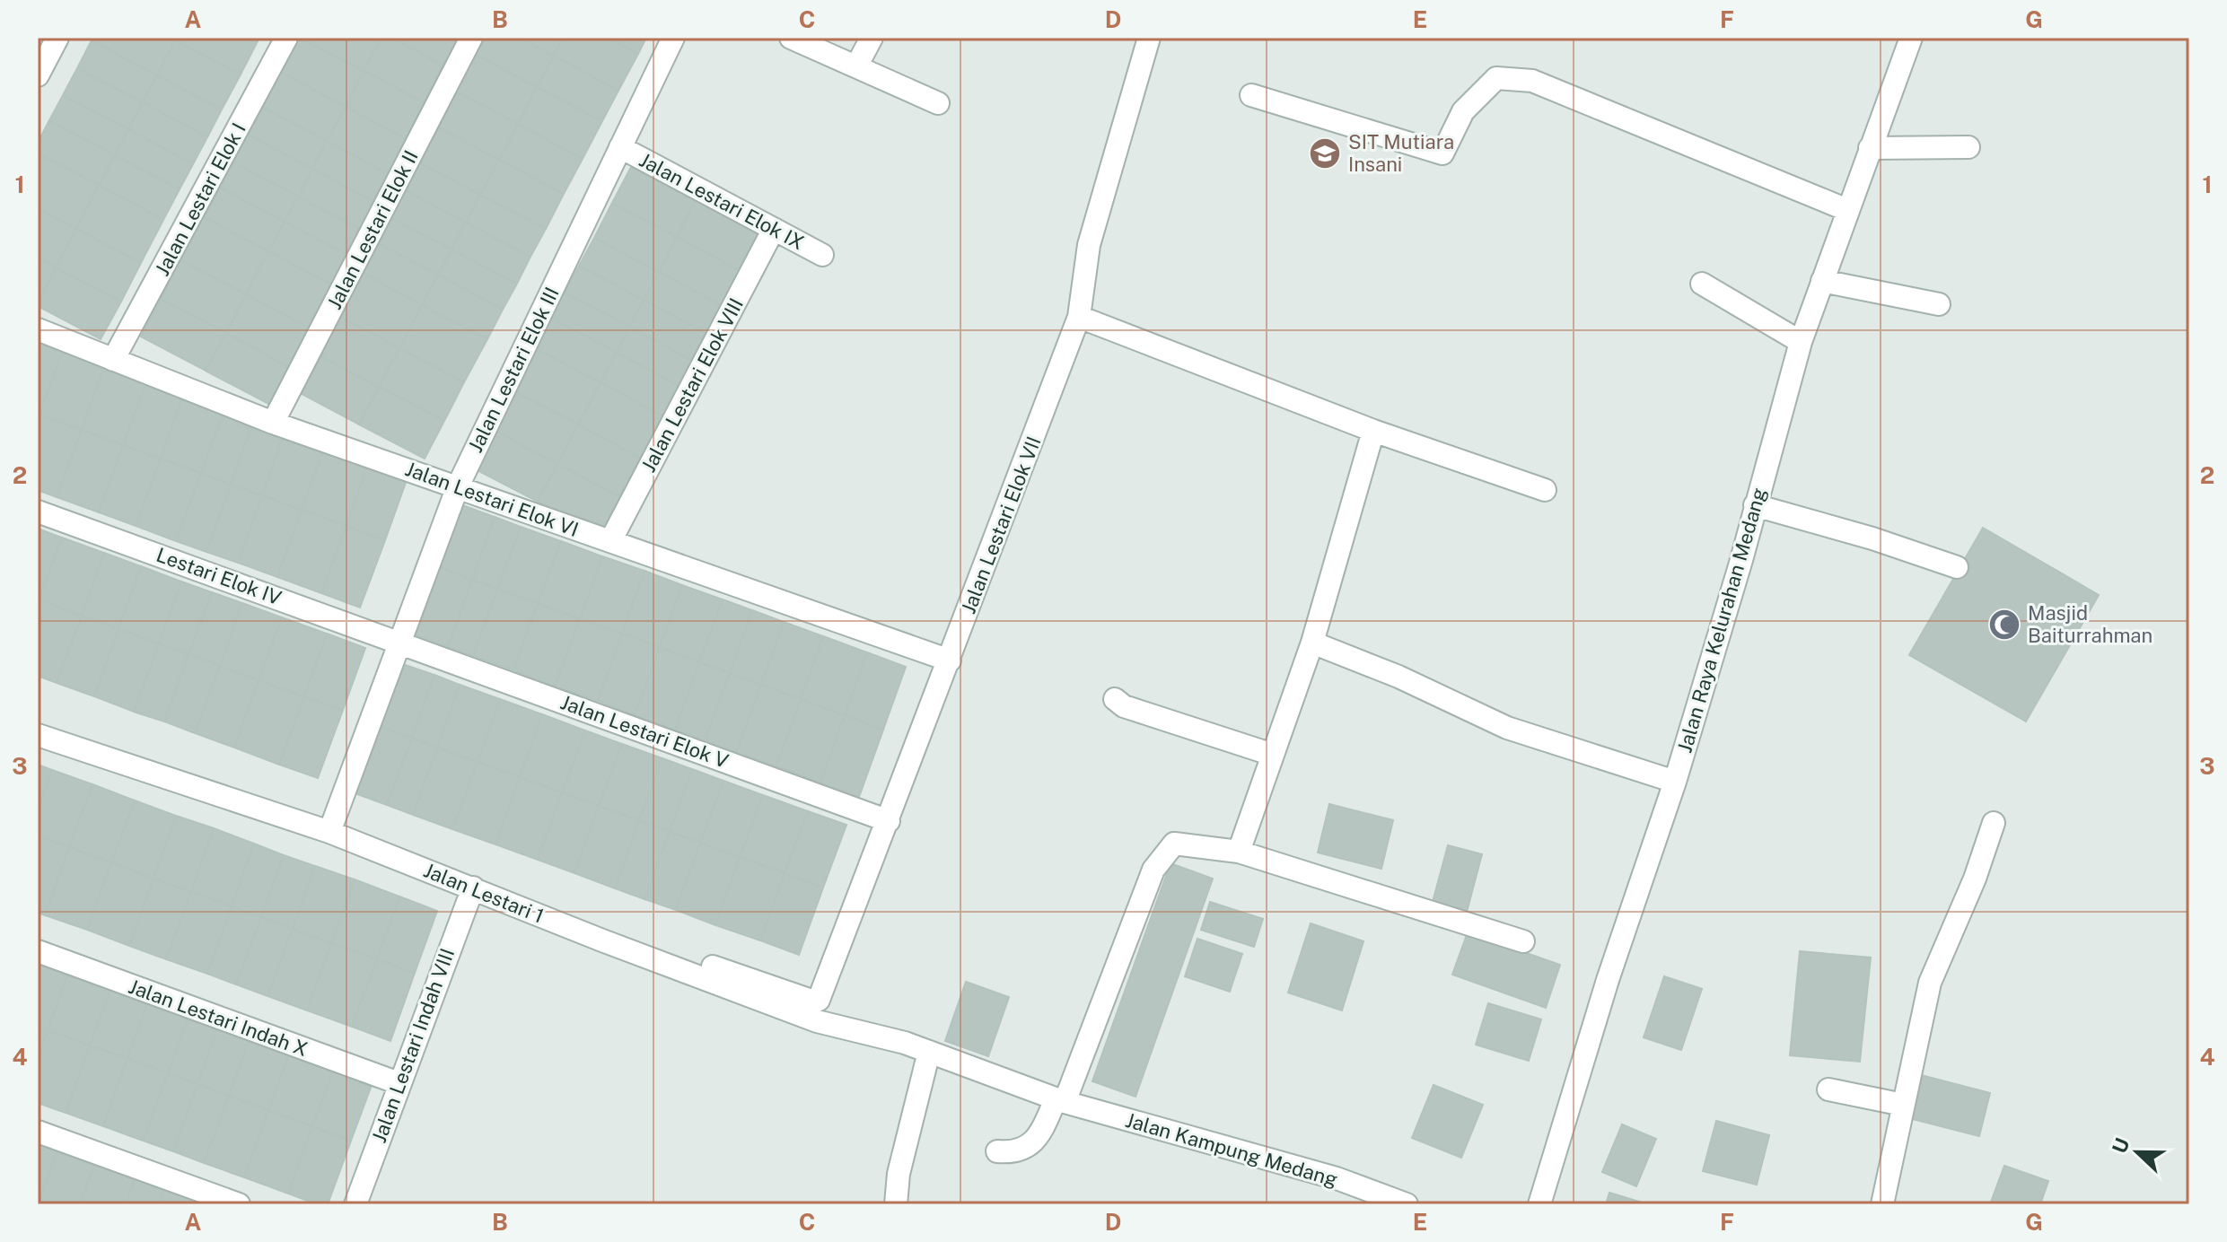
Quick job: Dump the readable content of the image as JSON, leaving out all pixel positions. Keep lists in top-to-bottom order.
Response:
{
  "streets": {
    "street": [
      "Jalan Lestari Elok I",
      "Jalan Lestari Elok IX",
      "Jalan Lestari Elok II",
      "Jalan Lestari Elok III",
      "Jalan Lestari Elok VIII",
      "Jalan Lestari Elok VI",
      "Jalan Lestari Elok VII",
      "Lestari Elok IV",
      "Jalan Raya Kelurahan Medang",
      "Jalan Lestari Elok V",
      "Jalan Lestari 1",
      "Jalan Lestari Indah X",
      "Jalan Lestari Indah VIII",
      "Jalan Kampung Medang"
    ]
  },
  "crossings": [
    ["Jalan Lestari Elok I", "Jalan Lestari Elok VI"],
    ["Jalan Lestari Elok IX", "Jalan Lestari Elok III"],
    ["Jalan Lestari Elok IX", "Jalan Lestari Elok VIII"],
    ["Jalan Lestari Elok II", "Jalan Lestari Elok VI"],
    ["Jalan Lestari Elok III", "Jalan Lestari Elok VI"],
    ["Jalan Lestari Elok III", "Lestari Elok IV"],
    ["Jalan Lestari Elok III", "Jalan Lestari Elok V"],
    ["Jalan Lestari Elok III", "Jalan Lestari 1"],
    ["Jalan Lestari Elok VIII", "Jalan Lestari Elok VI"],
    ["Jalan Lestari Elok VI", "Jalan Lestari Elok VII"],
    ["Jalan Lestari Elok VII", "Jalan Lestari Elok V"],
    ["Jalan Lestari Elok VII", "Jalan Lestari 1"],
    ["Lestari Elok IV", "Jalan Lestari Elok V"],
    ["Jalan Lestari 1", "Jalan Lestari Indah VIII"],
    ["Jalan Lestari 1", "Jalan Kampung Medang"],
    ["Jalan Lestari Indah X", "Jalan Lestari Indah VIII"]
  ],
  "places": {
    "school or university": ["SIT Mutiara Insani"],
    "mosque": ["Masjid Baiturrahman"]
  },
  "north": "left",
  "grid": {
    "columns": [
      "A",
      "B",
      "C",
      "D",
      "E",
      "F",
      "G"
    ],
    "rows": [
      "1",
      "2",
      "3",
      "4"
    ]
  }
}
